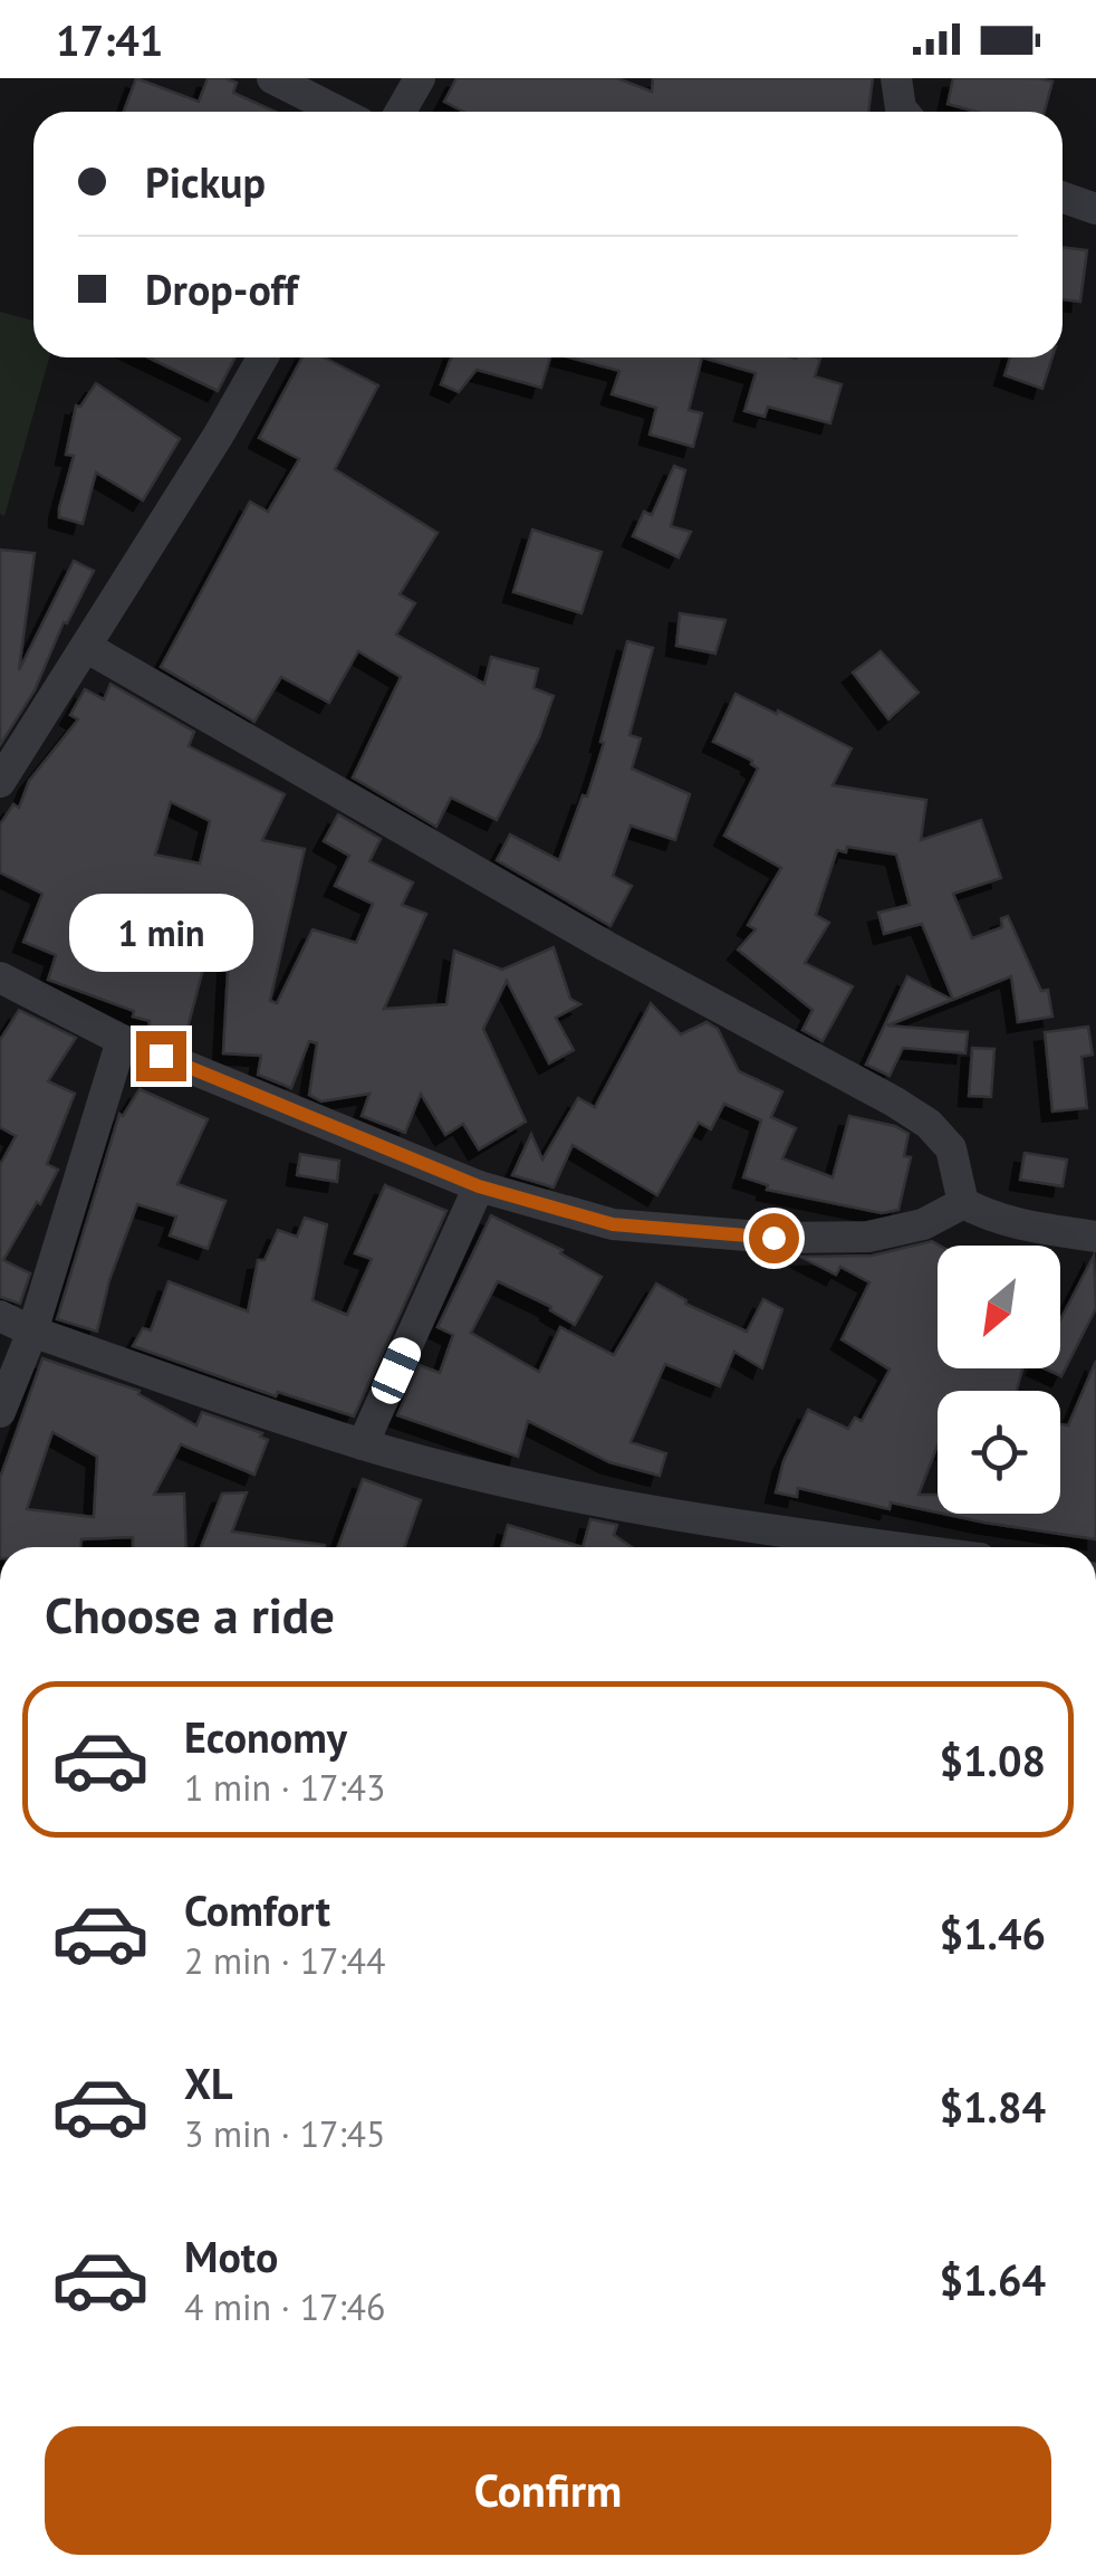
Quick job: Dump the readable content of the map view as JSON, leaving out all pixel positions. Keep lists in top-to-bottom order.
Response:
{
  "north": "bottom left",
  "page": {
    "status": "17:41",
    "banner": ["Pickup", "Drop-off"],
    "bubble": "1 min",
    "heading": "Choose a ride",
    "list": [
      {
        "name": "Economy",
        "note": "1 min · 17:43",
        "value": "$1.08"
      },
      {
        "name": "Comfort",
        "note": "2 min · 17:44",
        "value": "$1.46"
      },
      {
        "name": "XL",
        "note": "3 min · 17:45",
        "value": "$1.84"
      },
      {
        "name": "Moto",
        "note": "4 min · 17:46",
        "value": "$1.64"
      }
    ],
    "buttons": "Confirm"
  }
}
